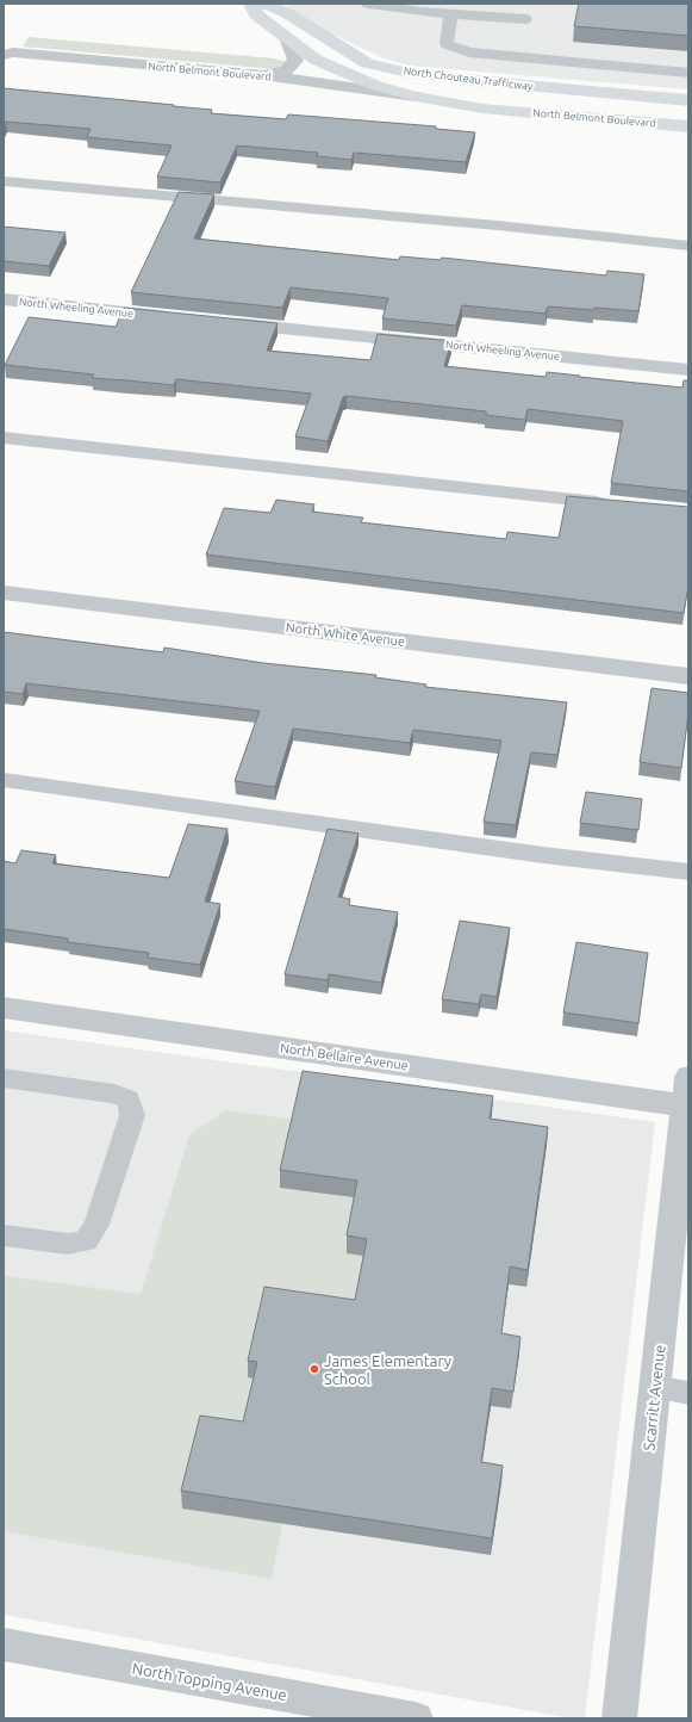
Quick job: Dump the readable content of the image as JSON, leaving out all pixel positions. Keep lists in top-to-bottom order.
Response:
{
  "streets": {
    "main road": ["North Belmont Boulevard", "North Chouteau Trafficway"],
    "street": [
      "North Wheeling Avenue",
      "North White Avenue",
      "North Bellaire Avenue",
      "Scarritt Avenue",
      "North Topping Avenue"
    ]
  },
  "crossings": [
    ["North Belmont Boulevard", "North Chouteau Trafficway"],
    ["North Bellaire Avenue", "Scarritt Avenue"]
  ],
  "places": ["James Elementary School"]
}
